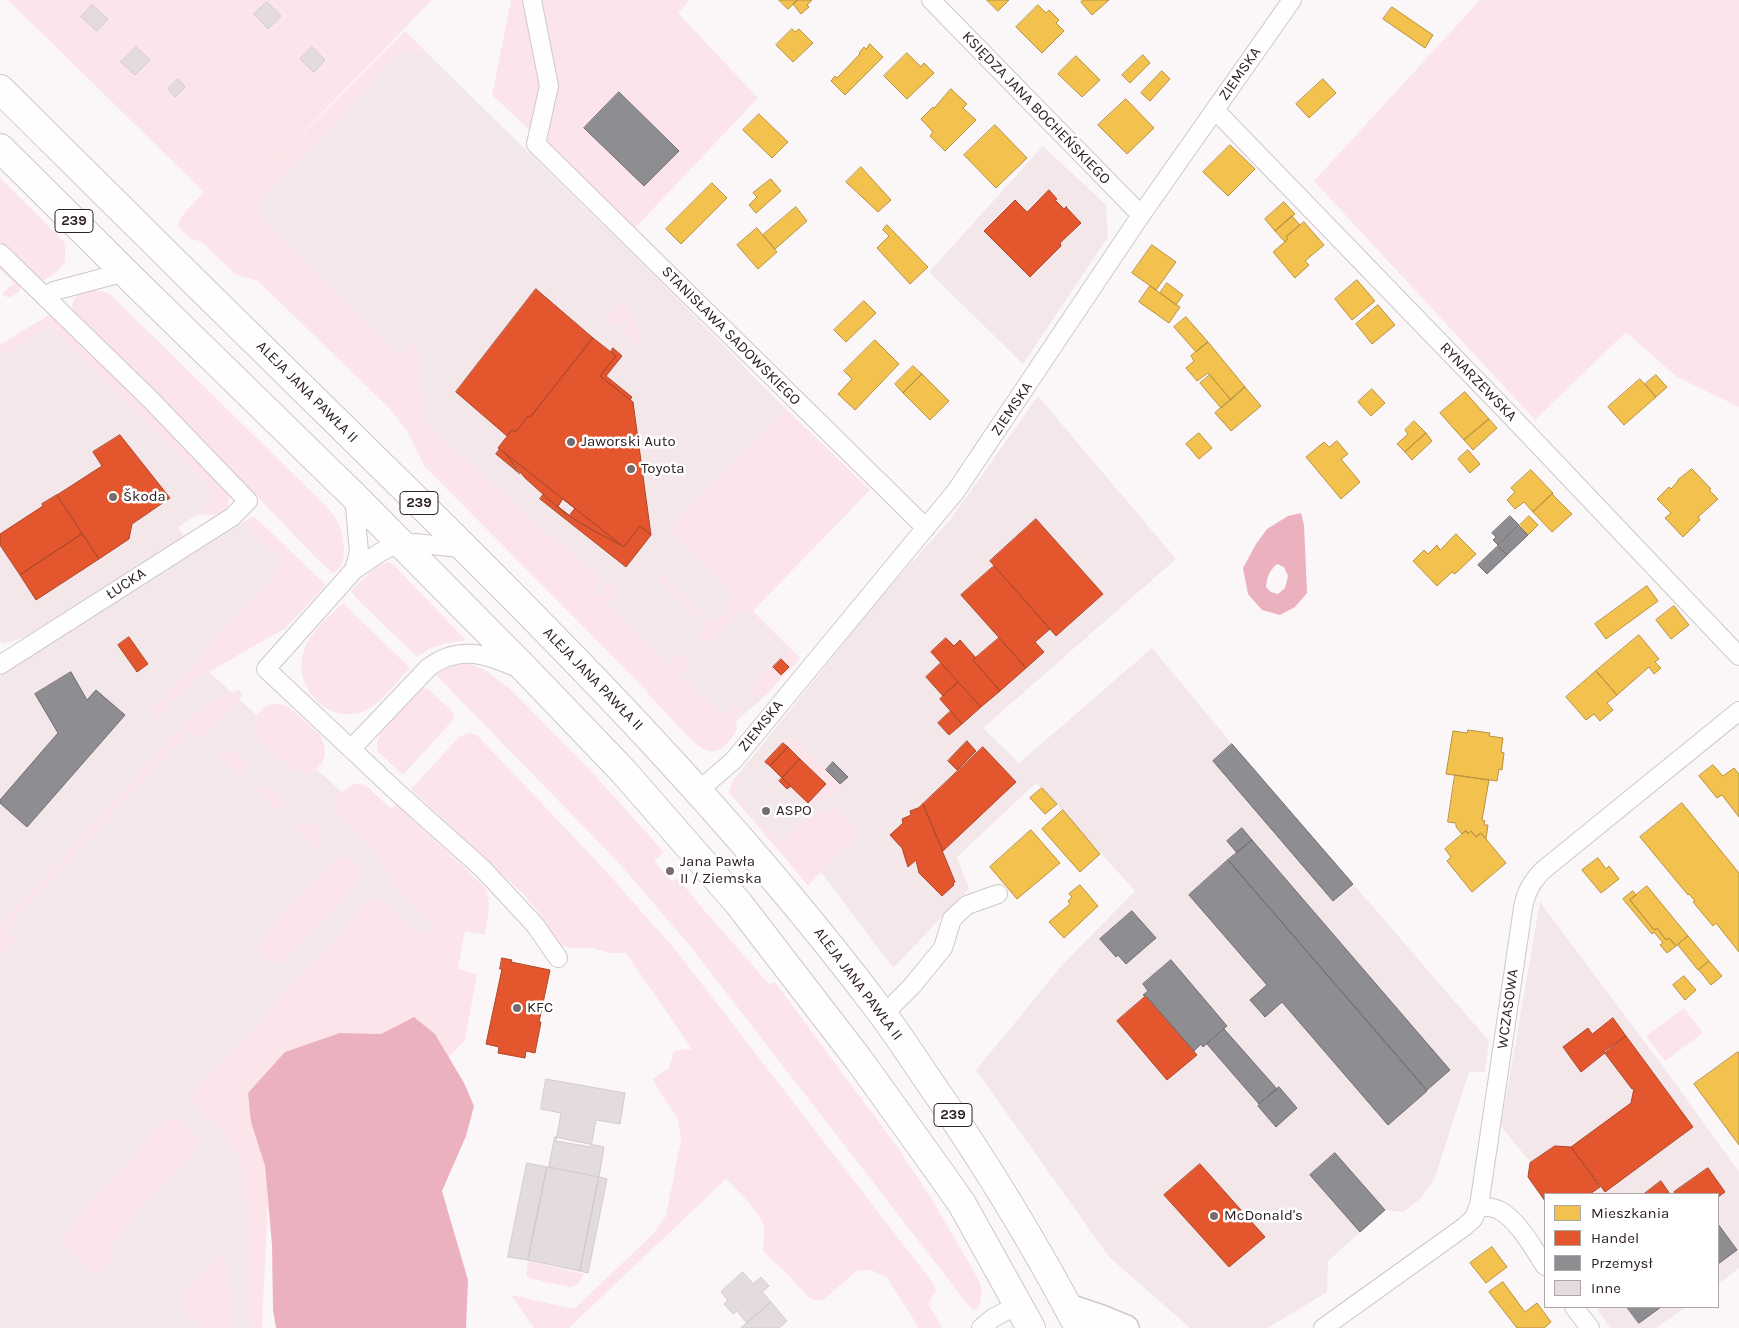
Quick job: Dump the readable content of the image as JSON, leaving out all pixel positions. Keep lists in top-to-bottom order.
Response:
{
  "streets": {
    "main road": ["239", "ALEJA JANA PAWŁA II"],
    "street": [
      "ZIEMSKA",
      "KSIĘDZA JANA BOCHEŃSKIEGO",
      "STANISŁAWA SADOWSKIEGO",
      "RYNARZEWSKA",
      "ŁUCKA",
      "WCZASOWA"
    ]
  },
  "crossings": [
    ["ZIEMSKA", "KSIĘDZA JANA BOCHEŃSKIEGO"],
    ["ZIEMSKA", "STANISŁAWA SADOWSKIEGO"],
    ["ZIEMSKA", "RYNARZEWSKA"],
    ["ZIEMSKA", "ALEJA JANA PAWŁA II"]
  ],
  "places": [
    "Jaworski Auto",
    "Toyota",
    "Škoda",
    "ASPO",
    "Jana Pawła II / Ziemska",
    "KFC",
    "McDonald's"
  ],
  "legend": [
    "Mieszkania",
    "Handel",
    "Przemysł",
    "Inne"
  ]
}
